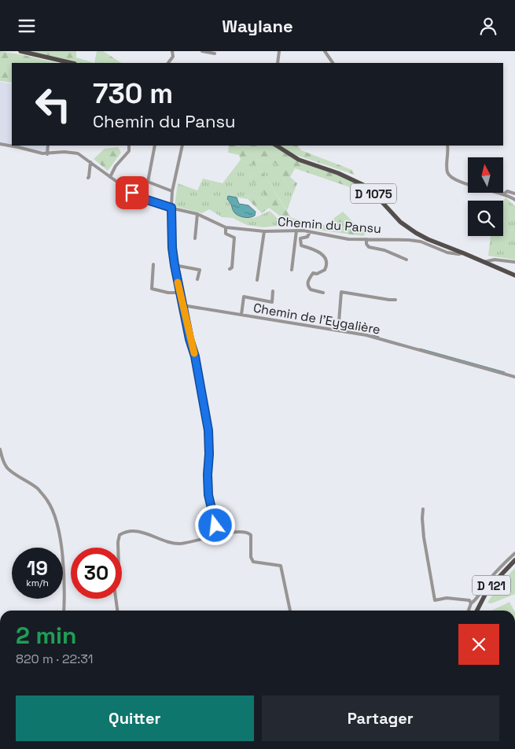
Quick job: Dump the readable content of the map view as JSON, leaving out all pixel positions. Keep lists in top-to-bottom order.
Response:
{
  "streets": {
    "main road": ["D 1075", "D 121"],
    "street": ["Chemin du Pansu", "Chemin de l'Eygalière"]
  },
  "crossings": [
    ["D 1075", "Chemin du Pansu"]
  ],
  "north": "top",
  "page": {
    "header": "Waylane",
    "turn": ["730 m", "Chemin du Pansu"],
    "speed": "19 km/h",
    "limit": "30",
    "heading": ["2 min", "820 m · 22:31"],
    "buttons": ["Quitter", "Partager"]
  }
}
